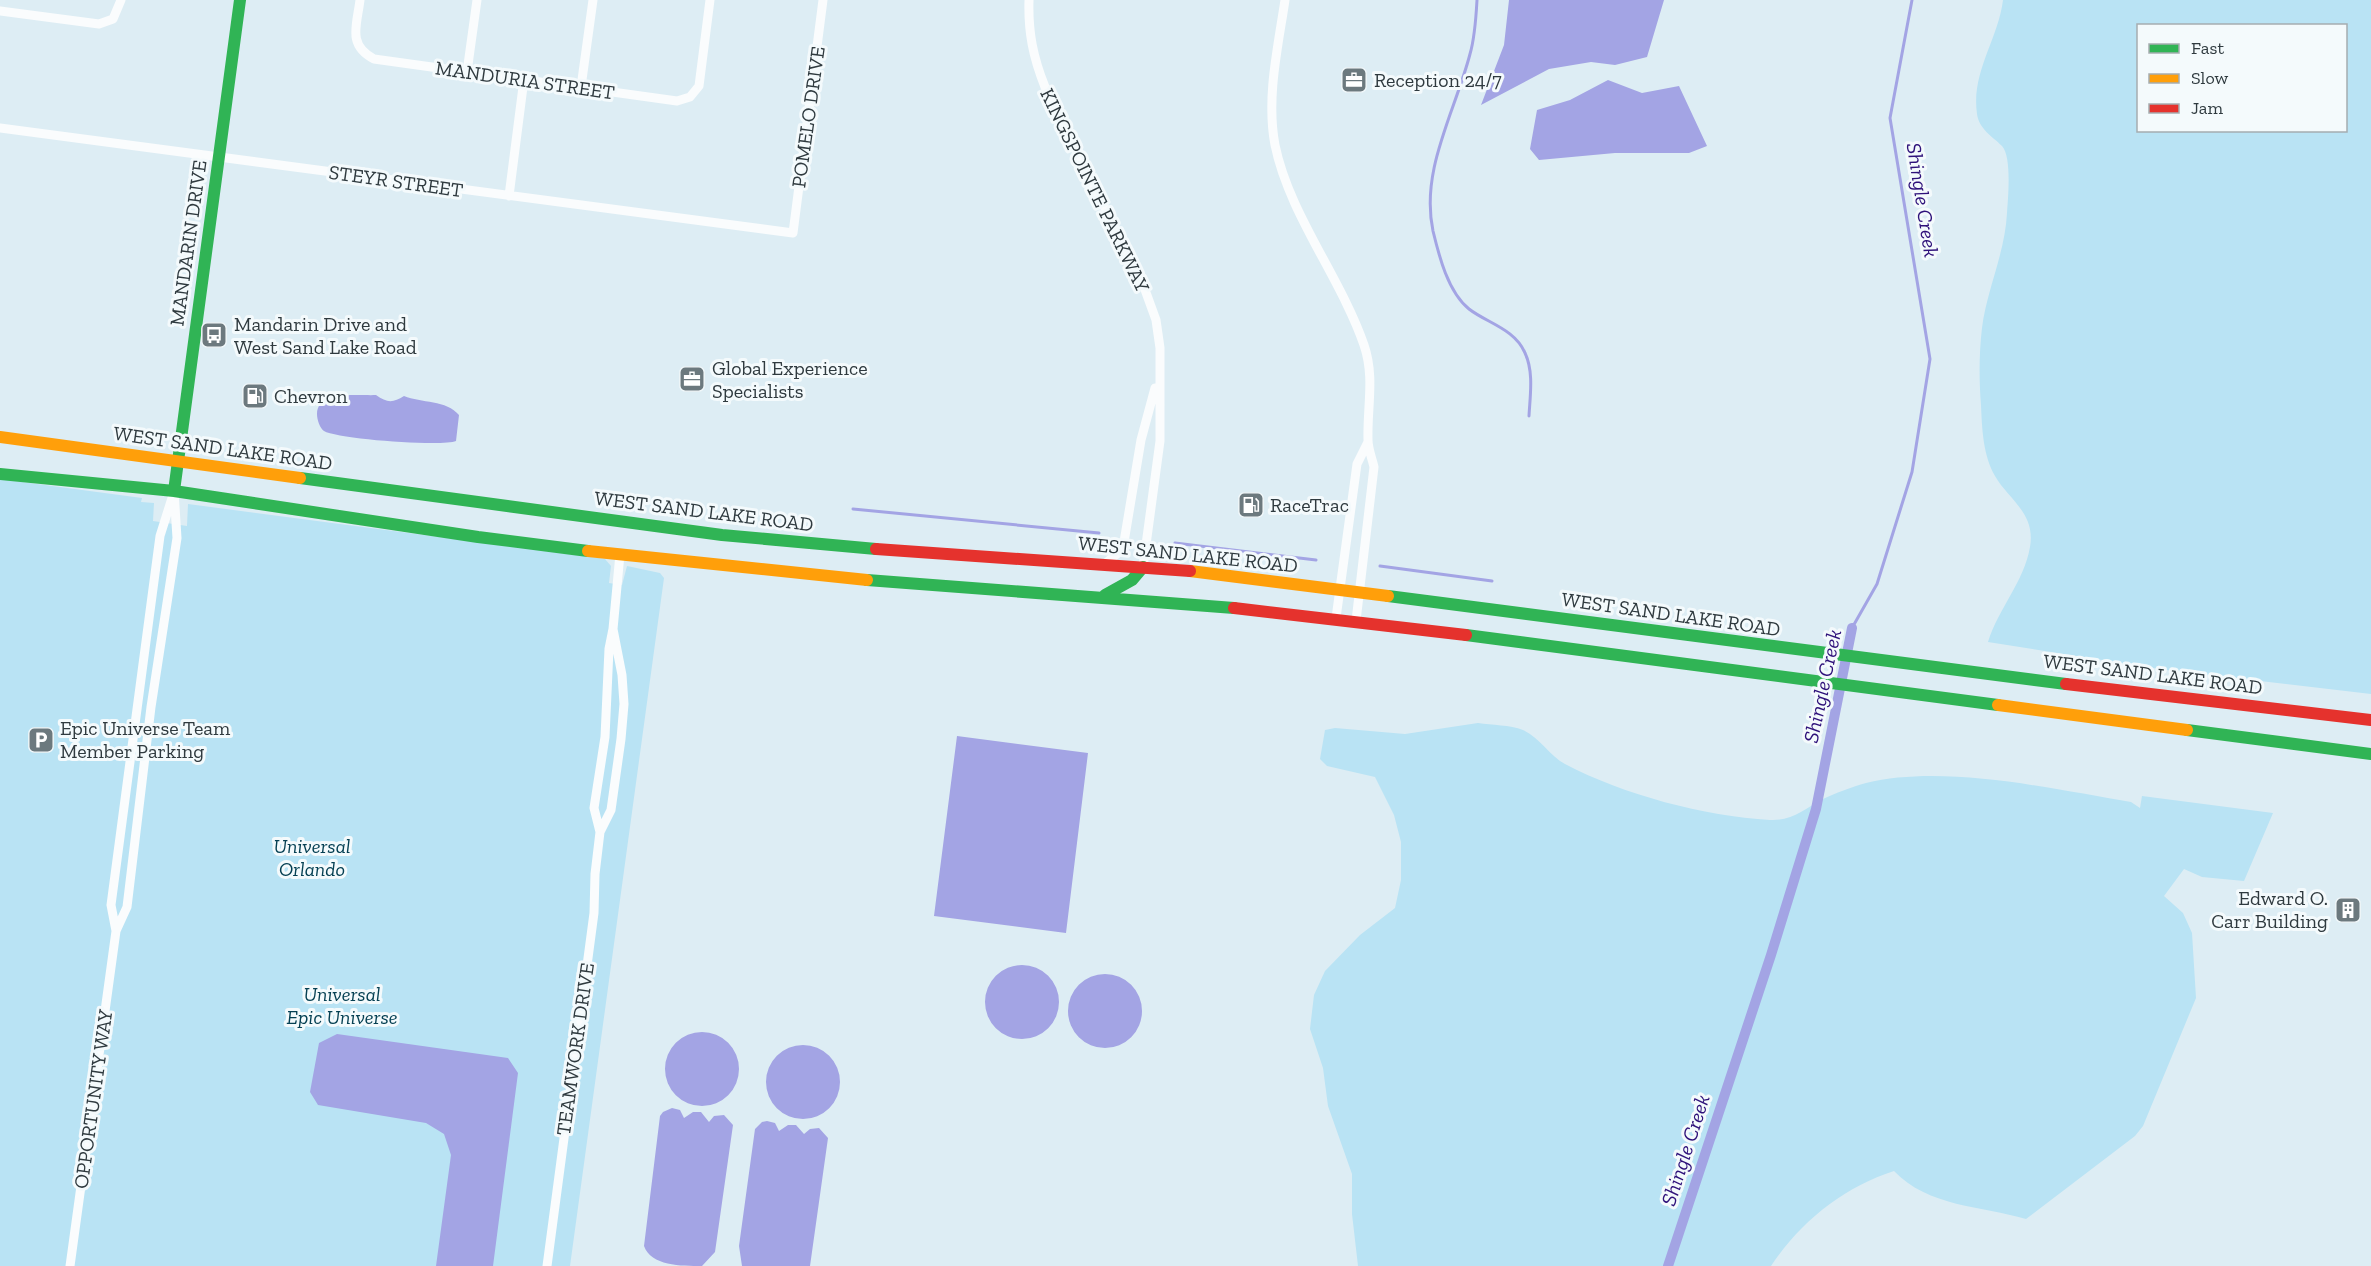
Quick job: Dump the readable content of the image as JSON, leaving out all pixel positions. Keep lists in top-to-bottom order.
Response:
{
  "streets": {
    "main road": ["MANDARIN DRIVE", "WEST SAND LAKE ROAD"],
    "street": [
      "MANDURIA STREET",
      "POMELO DRIVE",
      "STEYR STREET",
      "KINGSPOINTE PARKWAY",
      "TEAMWORK DRIVE",
      "OPPORTUNITY WAY"
    ]
  },
  "crossings": [
    ["POMELO DRIVE", "STEYR STREET"],
    ["STEYR STREET", "MANDARIN DRIVE"],
    ["KINGSPOINTE PARKWAY", "WEST SAND LAKE ROAD"],
    ["MANDARIN DRIVE", "WEST SAND LAKE ROAD"],
    ["MANDARIN DRIVE", "OPPORTUNITY WAY"]
  ],
  "water": ["Shingle Creek"],
  "parks": ["Universal Orlando", "Universal Epic Universe"],
  "places": {
    "office": ["Reception 24/7", "Global Experience Specialists"],
    "bus stop": ["Mandarin Drive and West Sand Lake Road"],
    "fuel station": ["Chevron", "RaceTrac"],
    "parking": ["Epic Universe Team Member Parking"],
    "building": ["Edward O. Carr Building"]
  },
  "legend": ["Fast", "Slow", "Jam"]
}
